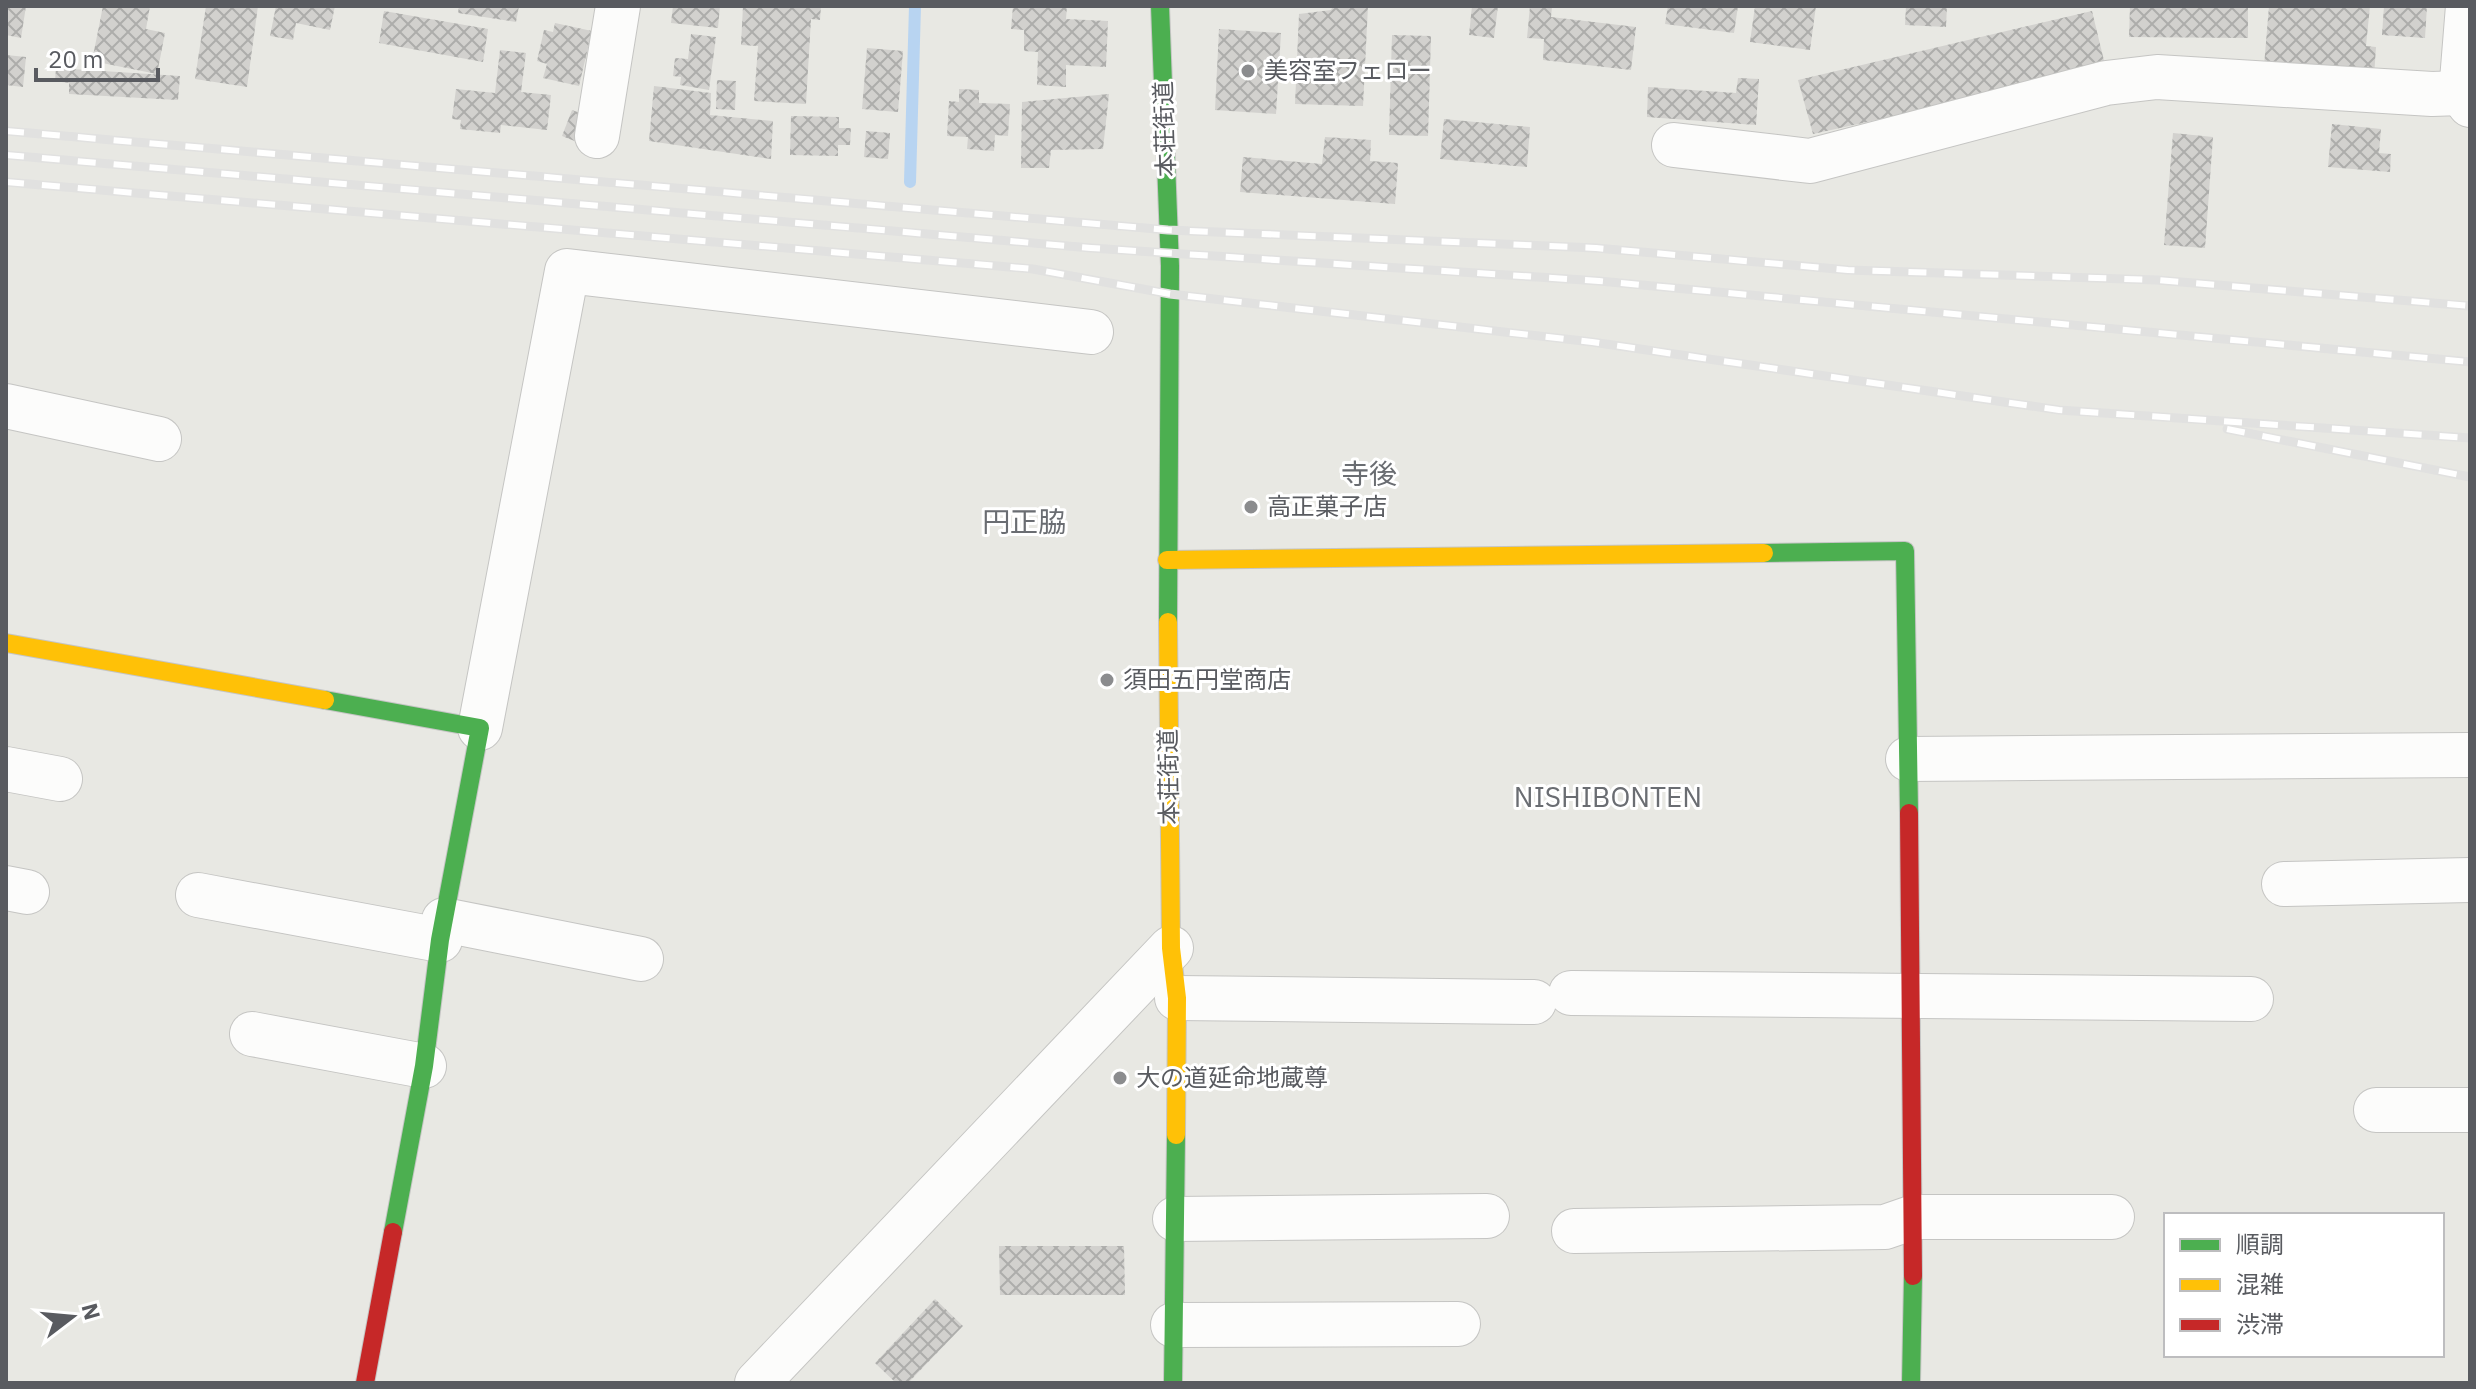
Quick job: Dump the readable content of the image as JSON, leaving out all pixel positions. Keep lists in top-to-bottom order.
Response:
{
  "streets": {
    "street": ["本荘街道"]
  },
  "districts": ["寺後", "円正脇", "NISHIBONTEN"],
  "places": [
    "美容室フェロー",
    "高正菓子店",
    "須田五円堂商店",
    "大の道延命地蔵尊"
  ],
  "legend": ["順調", "混雑", "渋滞"],
  "scale_bar": "20 m",
  "north": "right"
}
